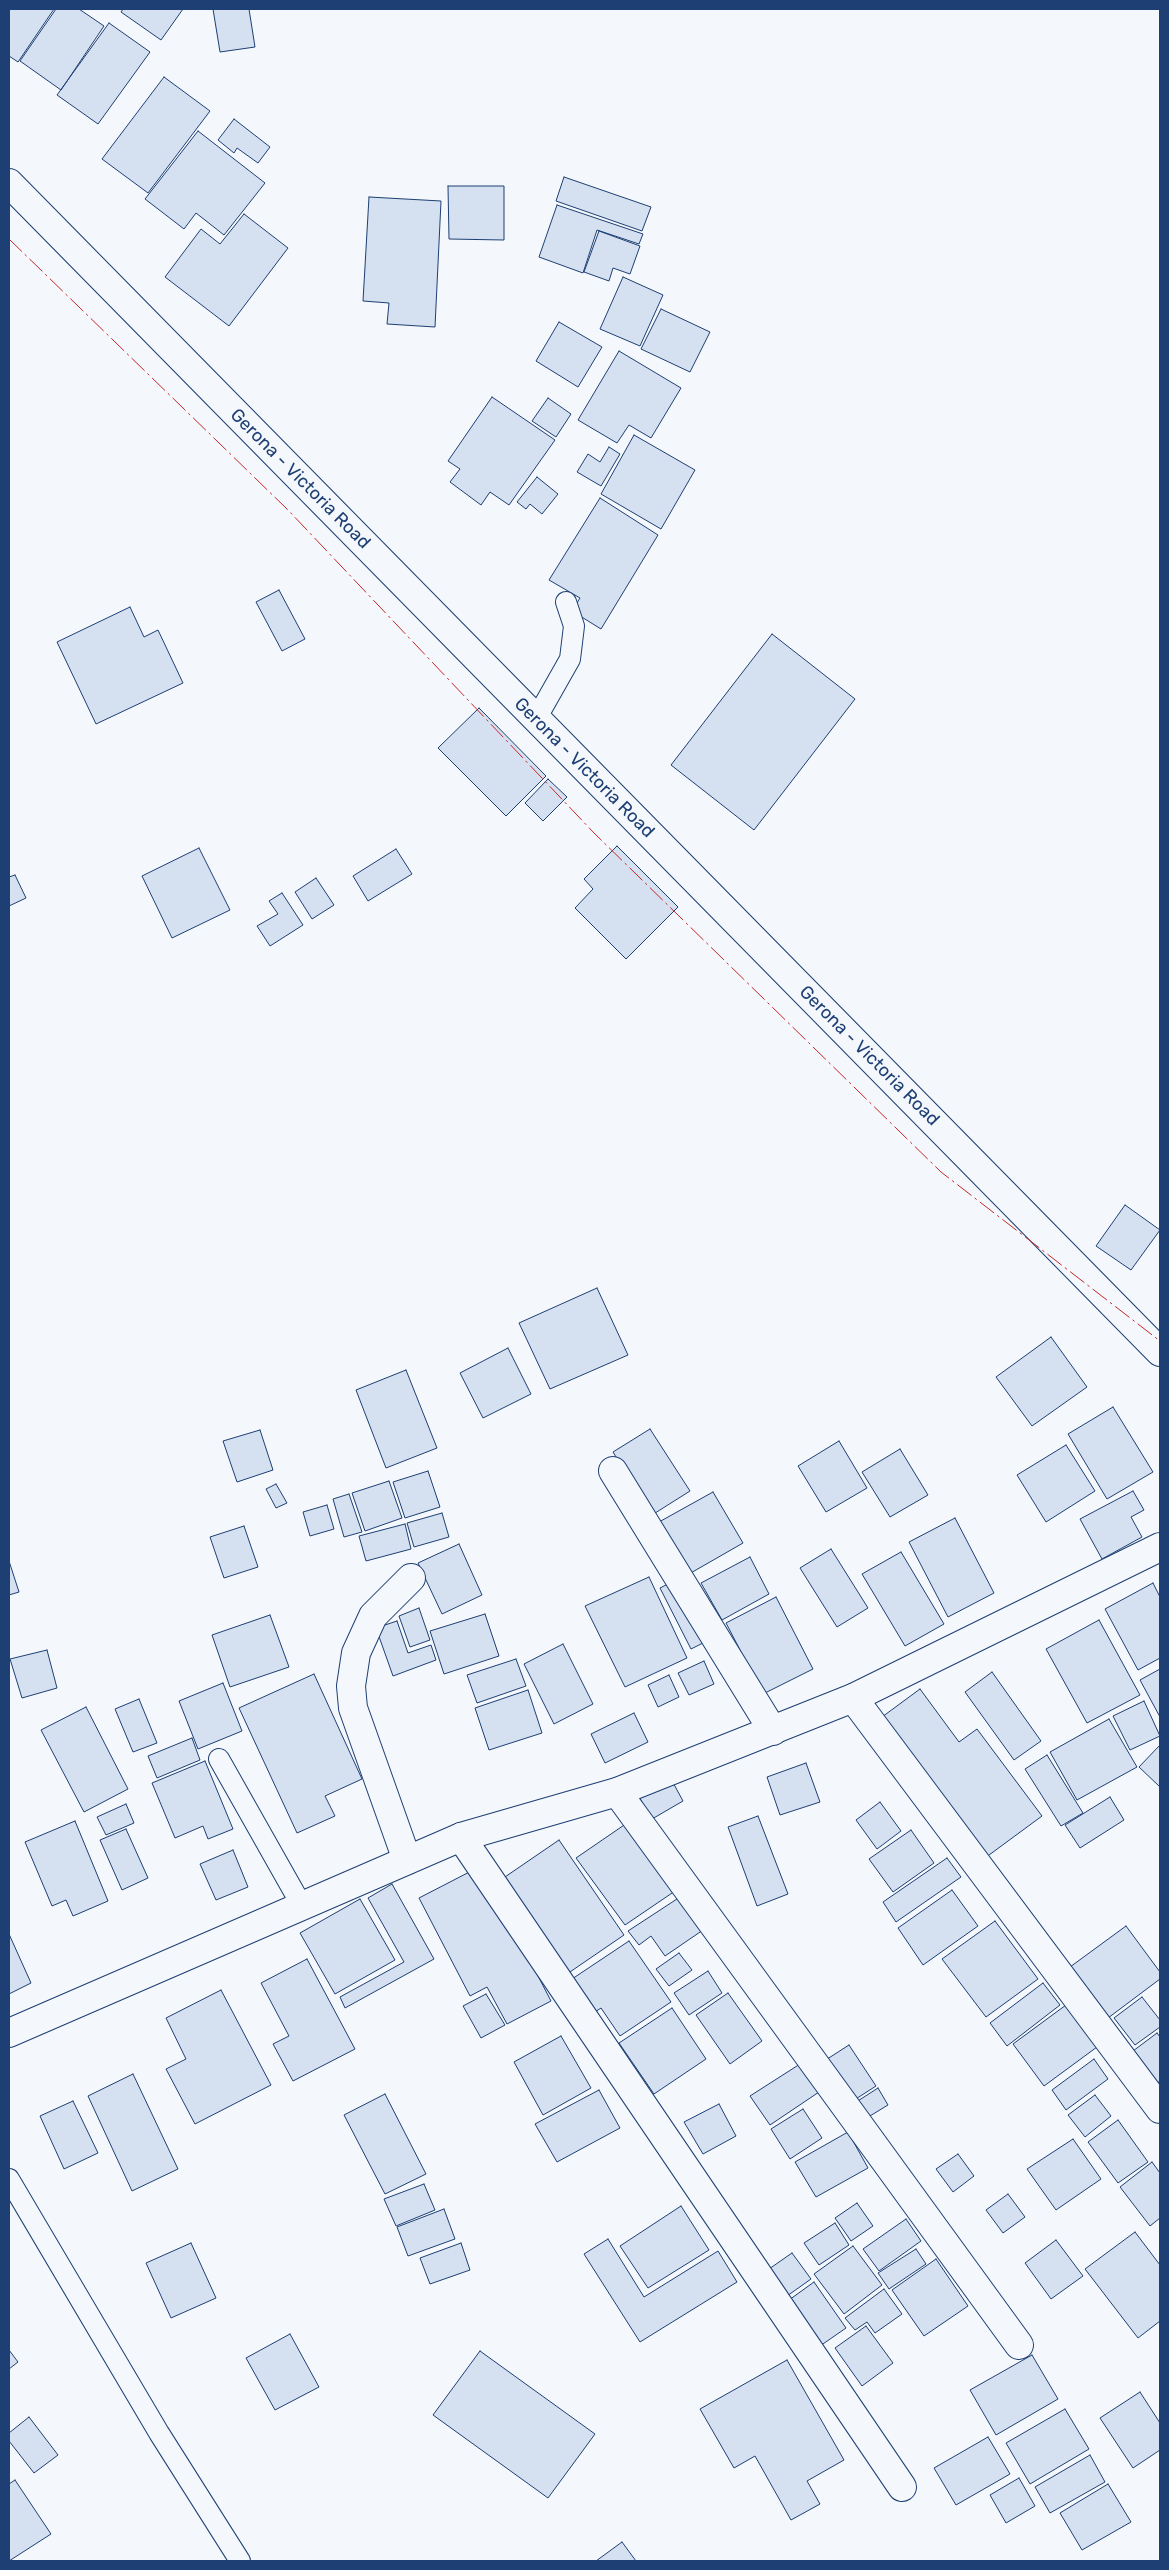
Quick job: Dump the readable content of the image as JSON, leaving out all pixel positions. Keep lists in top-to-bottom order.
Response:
{
  "streets": {
    "street": ["Gerona - Victoria Road"]
  }
}
